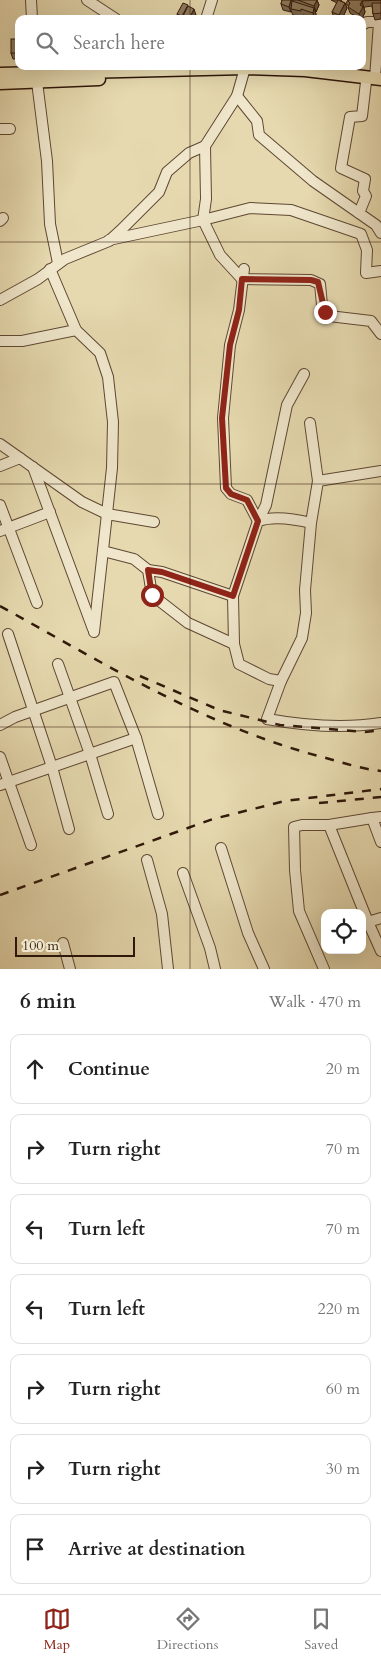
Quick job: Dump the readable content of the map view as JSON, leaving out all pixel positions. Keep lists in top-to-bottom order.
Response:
{
  "scale_bar": "100 m",
  "page": {
    "search": "Search here",
    "scale": "100 m",
    "heading": ["6 min", "Walk · 470 m"],
    "list": [
      ["Continue", "20 m"],
      ["Turn right", "70 m"],
      ["Turn left", "70 m"],
      ["Turn left", "220 m"],
      ["Turn right", "60 m"],
      ["Turn right", "30 m"],
      "Arrive at destination"
    ],
    "nav": ["Map", "Directions", "Saved"]
  }
}
